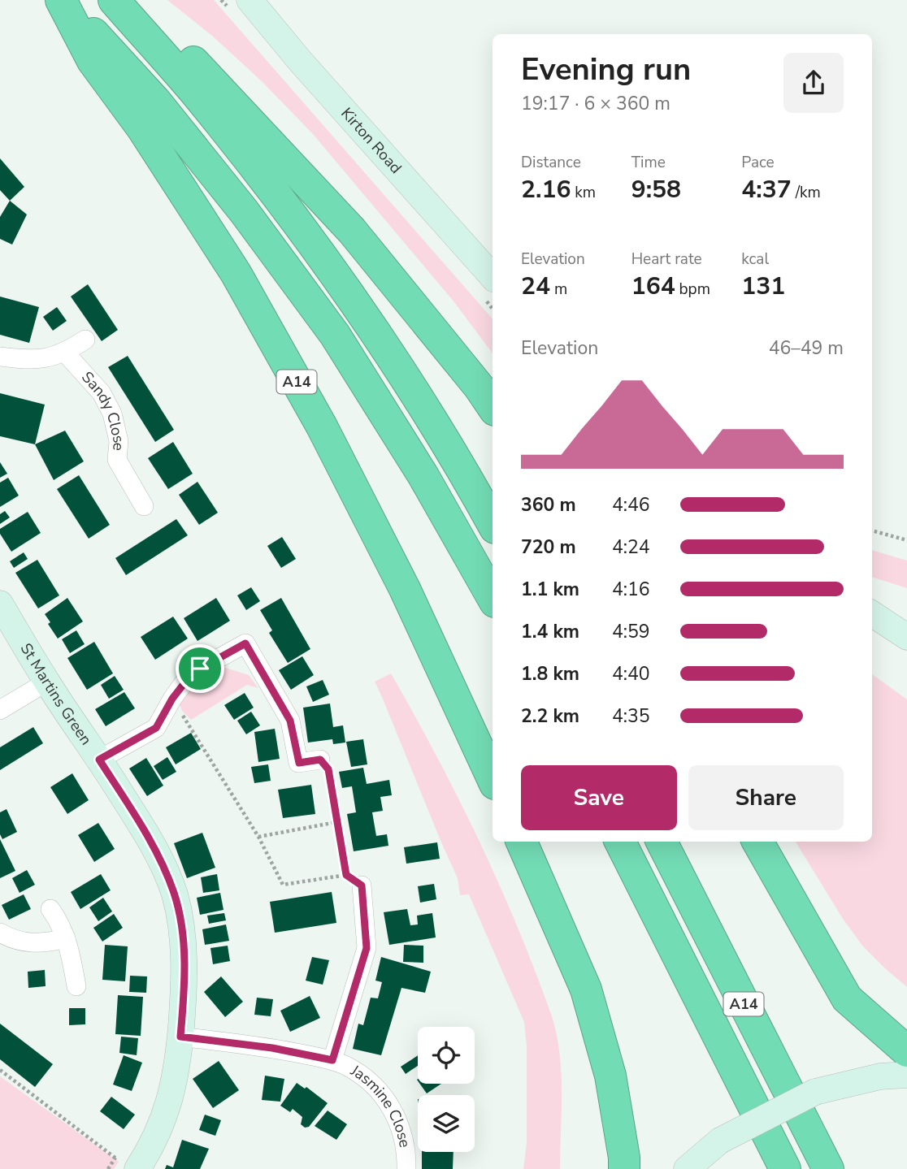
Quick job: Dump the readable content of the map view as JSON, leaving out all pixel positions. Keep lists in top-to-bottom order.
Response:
{
  "streets": {
    "highway": ["A14"],
    "street": [
      "Kirton Road",
      "Sandy Close",
      "St Martins Green",
      "Jasmine Close"
    ]
  },
  "crossings": [
    ["St Martins Green", "Jasmine Close"]
  ],
  "page": {
    "heading": ["Evening run", "19:17 · 6 × 360 m"],
    "stats": [
      ["Distance", "2.16 km"],
      ["Time", "9:58"],
      ["Pace", "4:37 /km"],
      ["Elevation", "24 m"],
      ["Heart rate", "164 bpm"],
      ["kcal", "131"]
    ],
    "chart": ["Elevation", "46–49 m"],
    "list": [
      {
        "name": "360 m",
        "note": "4:46"
      },
      {
        "name": "720 m",
        "note": "4:24"
      },
      {
        "name": "1.1 km",
        "note": "4:16"
      },
      {
        "name": "1.4 km",
        "note": "4:59"
      },
      {
        "name": "1.8 km",
        "note": "4:40"
      },
      {
        "name": "2.2 km",
        "note": "4:35"
      }
    ],
    "buttons": ["Save", "Share"]
  }
}
